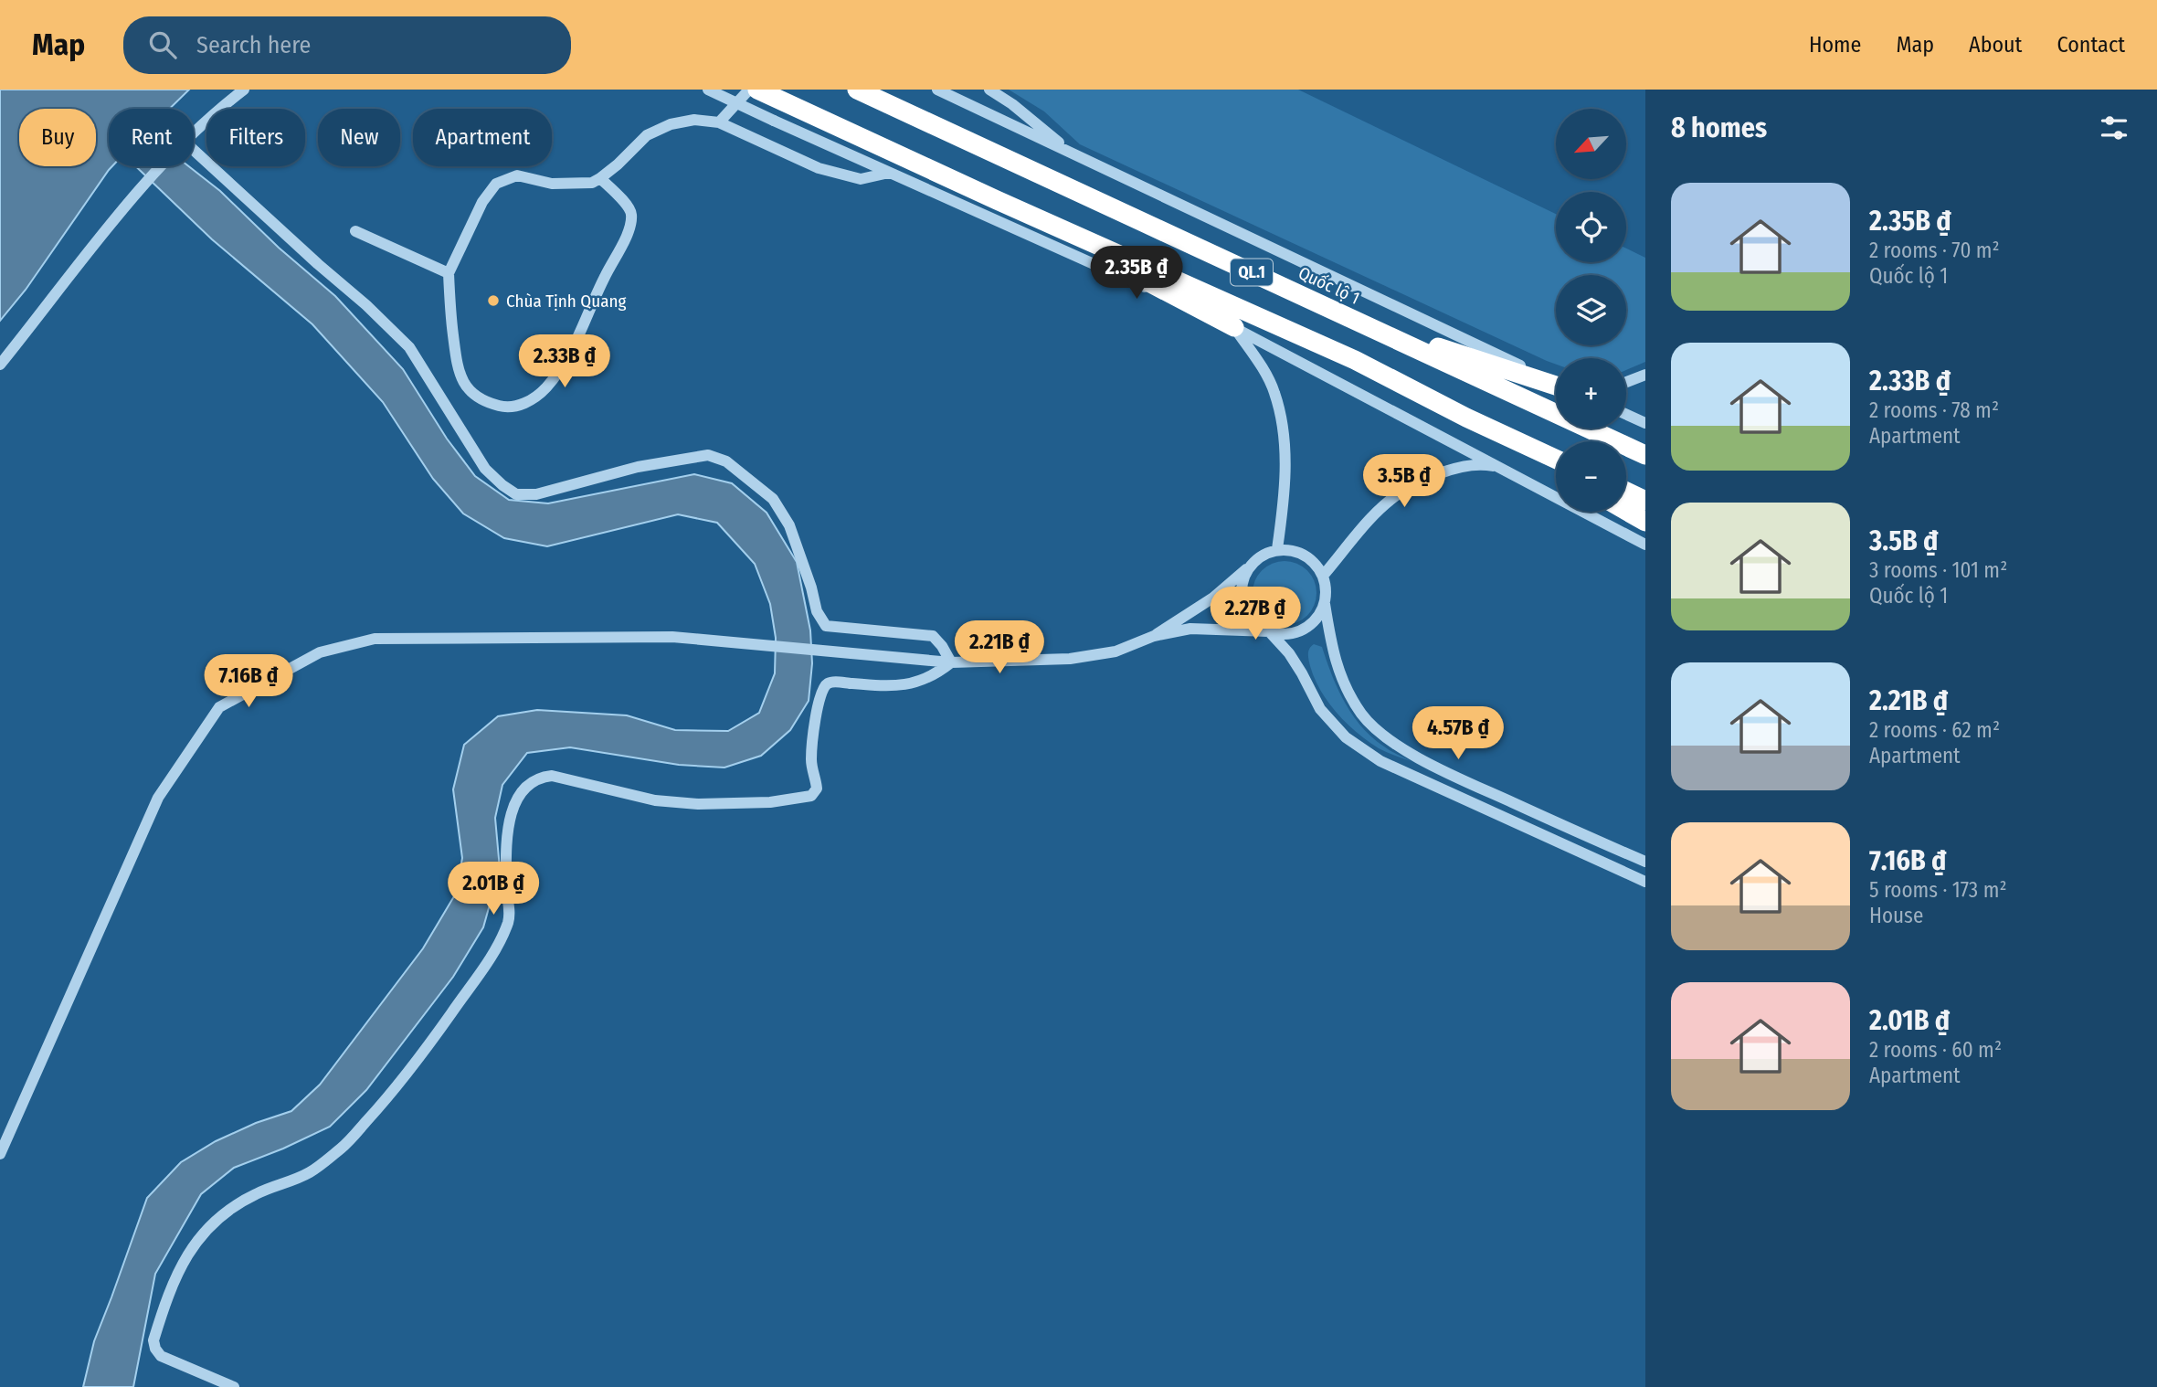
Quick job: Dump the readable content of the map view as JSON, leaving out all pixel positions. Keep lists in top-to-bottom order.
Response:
{
  "streets": {
    "highway": ["QL.1", "Quốc lộ 1"]
  },
  "places": ["Chùa Tịnh Quang"],
  "north": "bottom left",
  "page": {
    "header": "Map",
    "search": "Search here",
    "nav": [
      "Home",
      "Map",
      "About",
      "Contact"
    ],
    "heading": "8 homes",
    "map_buttons": ["+", "−"],
    "chip": [
      "Buy",
      "Rent",
      "Filters",
      "New",
      "Apartment"
    ],
    "list": [
      {
        "name": "2.35B ₫",
        "note": "2 rooms · 70 m² · Quốc lộ 1"
      },
      {
        "name": "2.33B ₫",
        "note": "2 rooms · 78 m² · Apartment"
      },
      {
        "name": "3.5B ₫",
        "note": "3 rooms · 101 m² · Quốc lộ 1"
      },
      {
        "name": "2.21B ₫",
        "note": "2 rooms · 62 m² · Apartment"
      },
      {
        "name": "7.16B ₫",
        "note": "5 rooms · 173 m² · House"
      },
      {
        "name": "2.01B ₫",
        "note": "2 rooms · 60 m² · Apartment"
      }
    ],
    "price": [
      "2.35B ₫",
      "2.33B ₫",
      "3.5B ₫",
      "2.27B ₫",
      "2.21B ₫",
      "7.16B ₫",
      "4.57B ₫",
      "2.01B ₫"
    ]
  }
}
